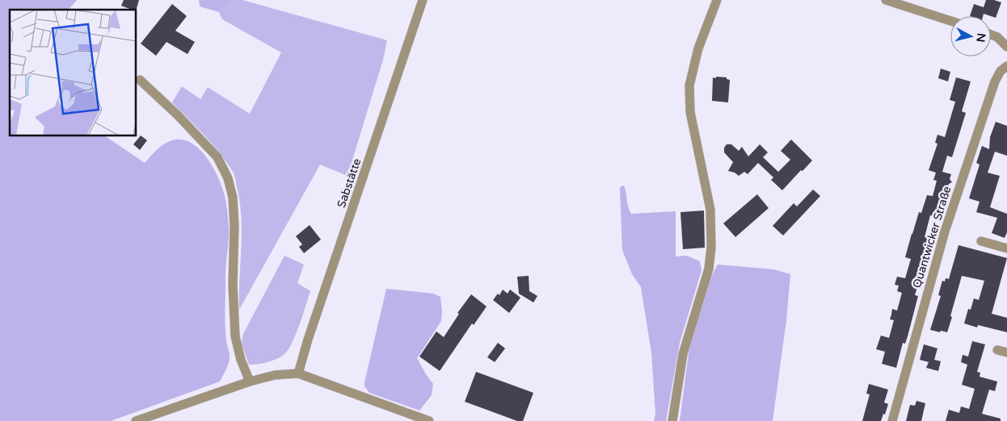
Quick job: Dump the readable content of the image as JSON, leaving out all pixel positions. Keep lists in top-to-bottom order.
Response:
{
  "streets": {
    "street": ["Sabstätte", "Quantwicker Straße"]
  },
  "north": "right"
}
